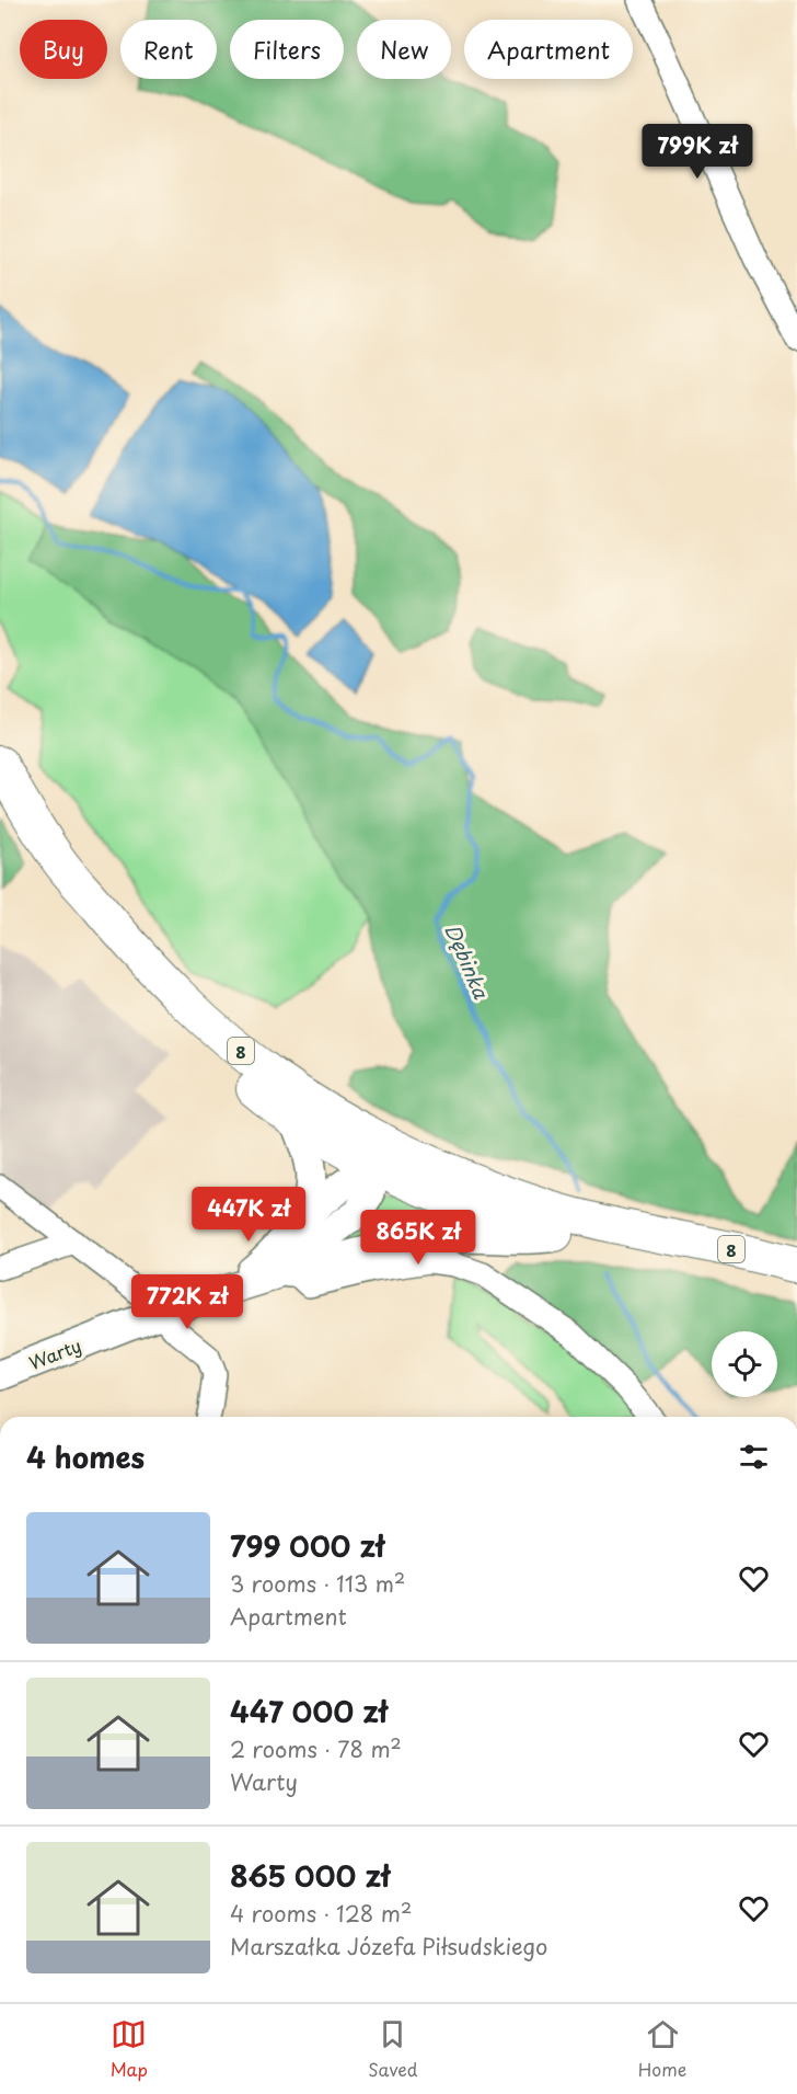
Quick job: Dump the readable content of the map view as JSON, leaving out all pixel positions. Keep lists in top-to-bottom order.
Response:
{
  "streets": {
    "highway": ["8"],
    "main road": ["Warty"]
  },
  "crossings": [
    ["8", "Warty"]
  ],
  "water": ["Dębinka"],
  "page": {
    "chip": [
      "Buy",
      "Rent",
      "Filters",
      "New",
      "Apartment"
    ],
    "price": [
      "799K zł",
      "447K zł",
      "865K zł",
      "772K zł"
    ],
    "heading": "4 homes",
    "list": [
      {
        "name": "799 000 zł",
        "note": "3 rooms · 113 m² · Apartment"
      },
      {
        "name": "447 000 zł",
        "note": "2 rooms · 78 m² · Warty"
      },
      {
        "name": "865 000 zł",
        "note": "4 rooms · 128 m² · Marszałka Józefa Piłsudskiego"
      }
    ],
    "tabs": ["Map", "Saved", "Home"]
  }
}
